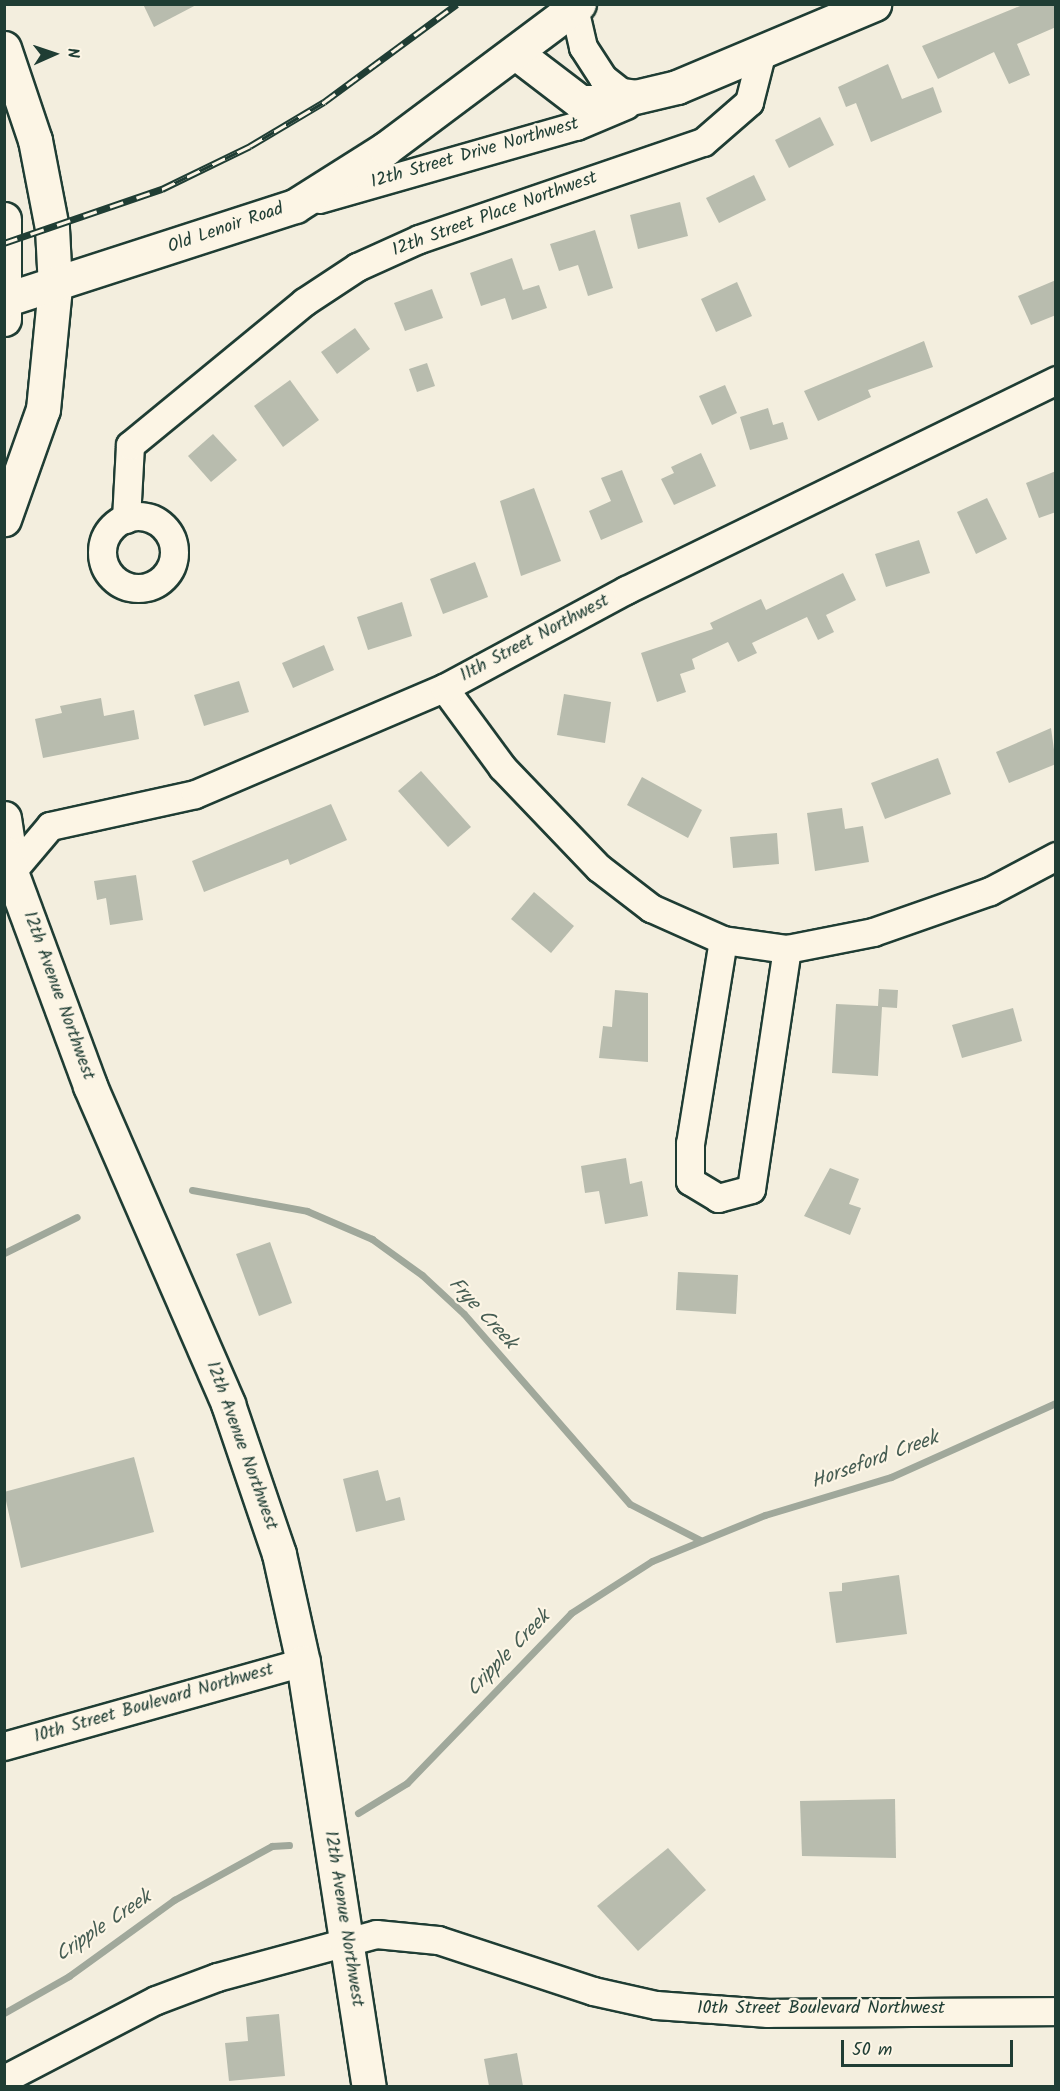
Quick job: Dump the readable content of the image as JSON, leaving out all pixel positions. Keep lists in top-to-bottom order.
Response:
{
  "streets": {
    "main road": ["12th Street Drive Northwest", "Old Lenoir Road", "12th Avenue Northwest"],
    "street": ["12th Street Place Northwest", "11th Street Northwest", "10th Street Boulevard Northwest"]
  },
  "crossings": [
    ["12th Street Drive Northwest", "12th Street Place Northwest"],
    ["12th Street Drive Northwest", "Old Lenoir Road"],
    ["11th Street Northwest", "12th Avenue Northwest"],
    ["12th Avenue Northwest", "10th Street Boulevard Northwest"]
  ],
  "water": ["Frye Creek", "Horseford Creek", "Cripple Creek"],
  "scale_bar": "50 m",
  "north": "right"
}
